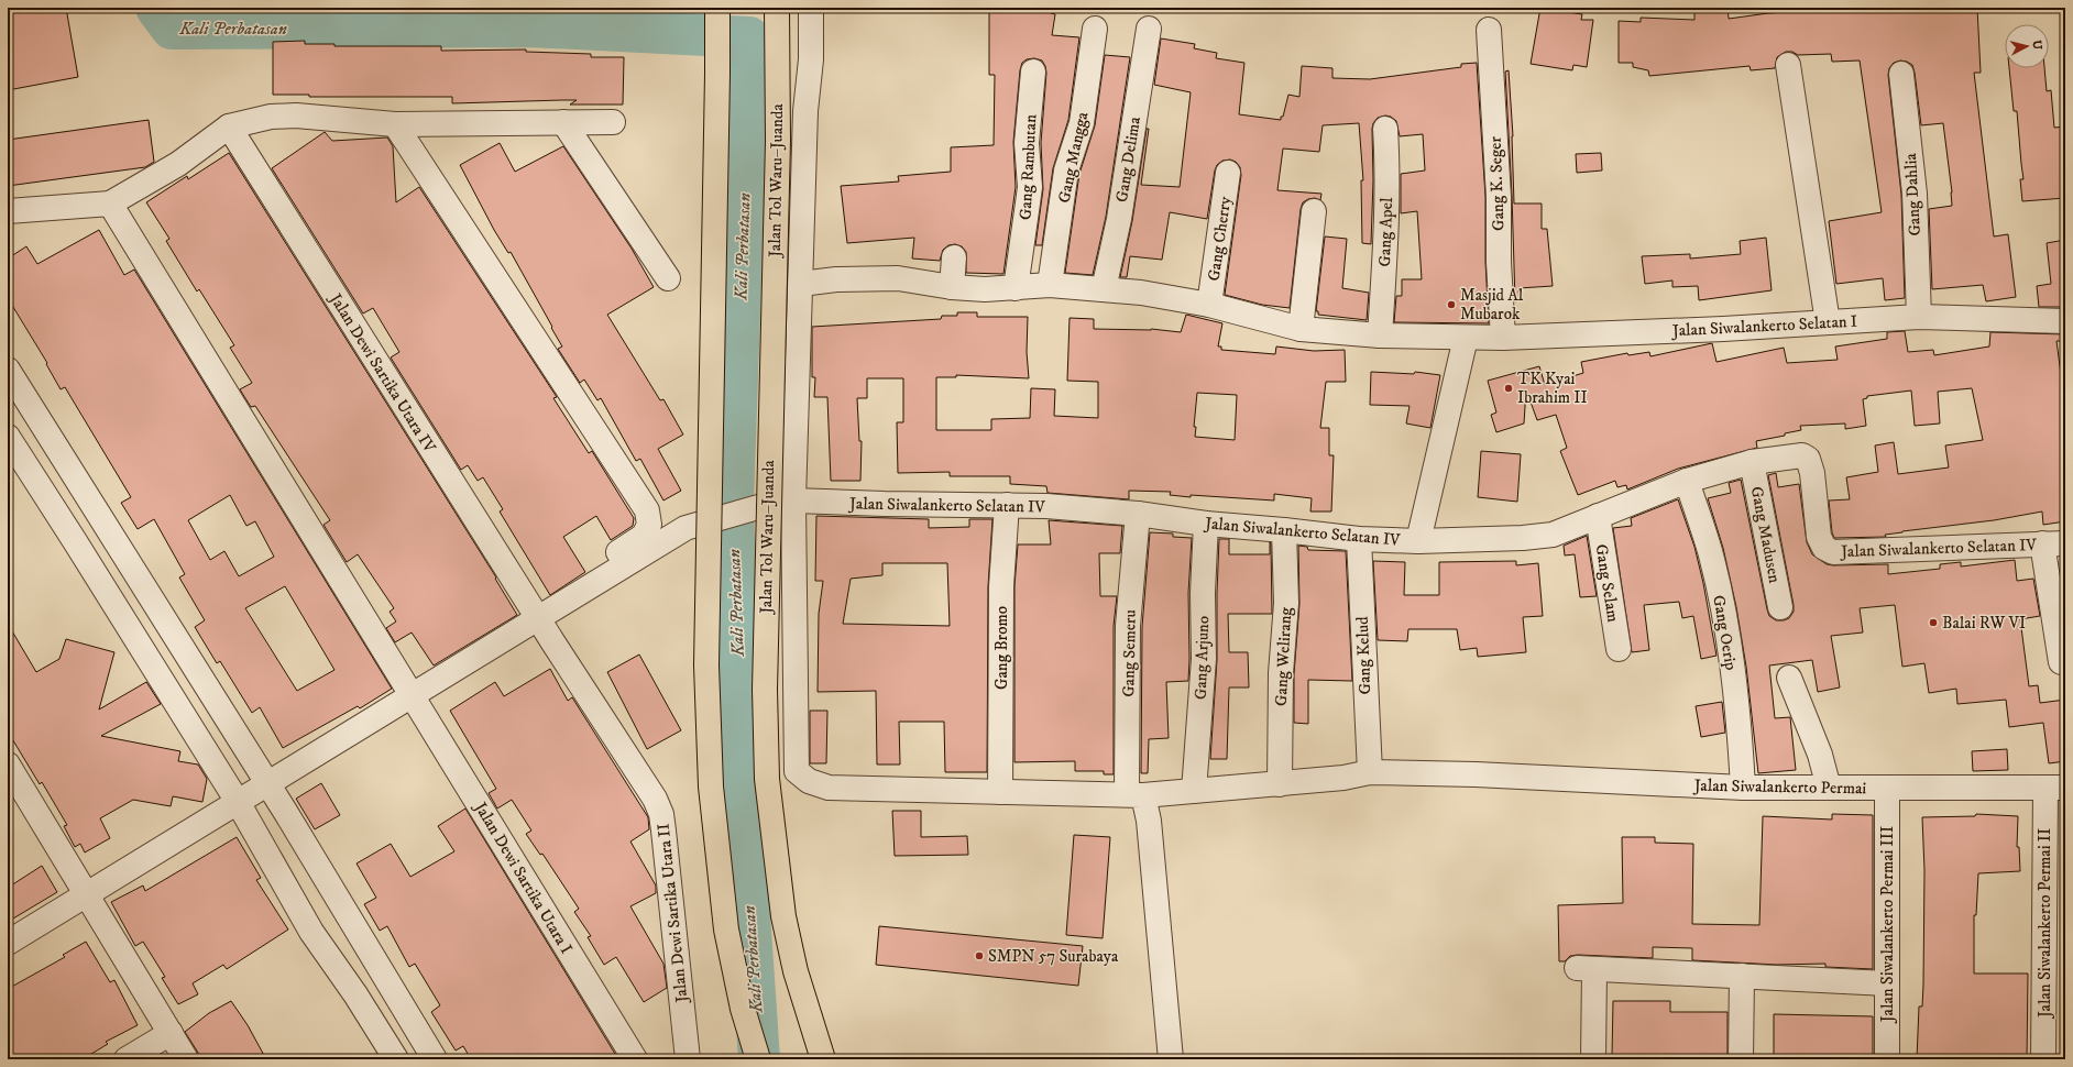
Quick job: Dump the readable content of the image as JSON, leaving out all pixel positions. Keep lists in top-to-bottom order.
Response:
{
  "streets": {
    "highway": ["Jalan Tol Waru–Juanda"],
    "street": [
      "Gang Mangga",
      "Gang Delima",
      "Gang Rambutan",
      "Gang K. Seger",
      "Gang Dahlia",
      "Gang Apel",
      "Gang Cherry",
      "Jalan Siwalankerto Selatan I",
      "Jalan Dewi Sartika Utara IV",
      "Jalan Siwalankerto Selatan IV",
      "Gang Madusen",
      "Gang Selam",
      "Gang Oerip",
      "Gang Bromo",
      "Gang Semeru",
      "Gang Kelud",
      "Gang Welirang",
      "Gang Arjuno",
      "Jalan Siwalankerto Permai",
      "Jalan Dewi Sartika Utara I",
      "Jalan Dewi Sartika Utara II",
      "Jalan Siwalankerto Permai II",
      "Jalan Siwalankerto Permai III"
    ]
  },
  "crossings": [
    ["Gang Mangga", "Jalan Siwalankerto Selatan I"],
    ["Gang Delima", "Jalan Siwalankerto Selatan I"],
    ["Gang Rambutan", "Jalan Siwalankerto Selatan I"],
    ["Gang K. Seger", "Jalan Siwalankerto Selatan I"],
    ["Gang Dahlia", "Jalan Siwalankerto Selatan I"],
    ["Gang Apel", "Jalan Siwalankerto Selatan I"],
    ["Gang Cherry", "Jalan Siwalankerto Selatan I"],
    ["Jalan Dewi Sartika Utara IV", "Jalan Siwalankerto Selatan IV"],
    ["Jalan Dewi Sartika Utara IV", "Jalan Dewi Sartika Utara II"],
    ["Jalan Siwalankerto Selatan IV", "Gang Madusen"],
    ["Jalan Siwalankerto Selatan IV", "Gang Selam"],
    ["Jalan Siwalankerto Selatan IV", "Gang Oerip"],
    ["Jalan Siwalankerto Selatan IV", "Gang Bromo"],
    ["Jalan Siwalankerto Selatan IV", "Gang Semeru"],
    ["Jalan Siwalankerto Selatan IV", "Gang Kelud"],
    ["Jalan Siwalankerto Selatan IV", "Gang Welirang"],
    ["Jalan Siwalankerto Selatan IV", "Gang Arjuno"],
    ["Jalan Siwalankerto Selatan IV", "Jalan Siwalankerto Permai"],
    ["Jalan Siwalankerto Selatan IV", "Jalan Dewi Sartika Utara I"],
    ["Jalan Siwalankerto Selatan IV", "Jalan Dewi Sartika Utara II"],
    ["Gang Oerip", "Jalan Siwalankerto Permai"],
    ["Gang Bromo", "Jalan Siwalankerto Permai"],
    ["Gang Semeru", "Jalan Siwalankerto Permai"],
    ["Gang Kelud", "Jalan Siwalankerto Permai"],
    ["Gang Welirang", "Jalan Siwalankerto Permai"],
    ["Gang Arjuno", "Jalan Siwalankerto Permai"],
    ["Jalan Siwalankerto Permai", "Jalan Siwalankerto Permai II"],
    ["Jalan Siwalankerto Permai", "Jalan Siwalankerto Permai III"]
  ],
  "water": ["Kali Perbatasan"],
  "places": [
    "Masjid Al Mubarok",
    "TK Kyai Ibrahim II",
    "Balai RW VI",
    "SMPN 57 Surabaya"
  ],
  "north": "right"
}
